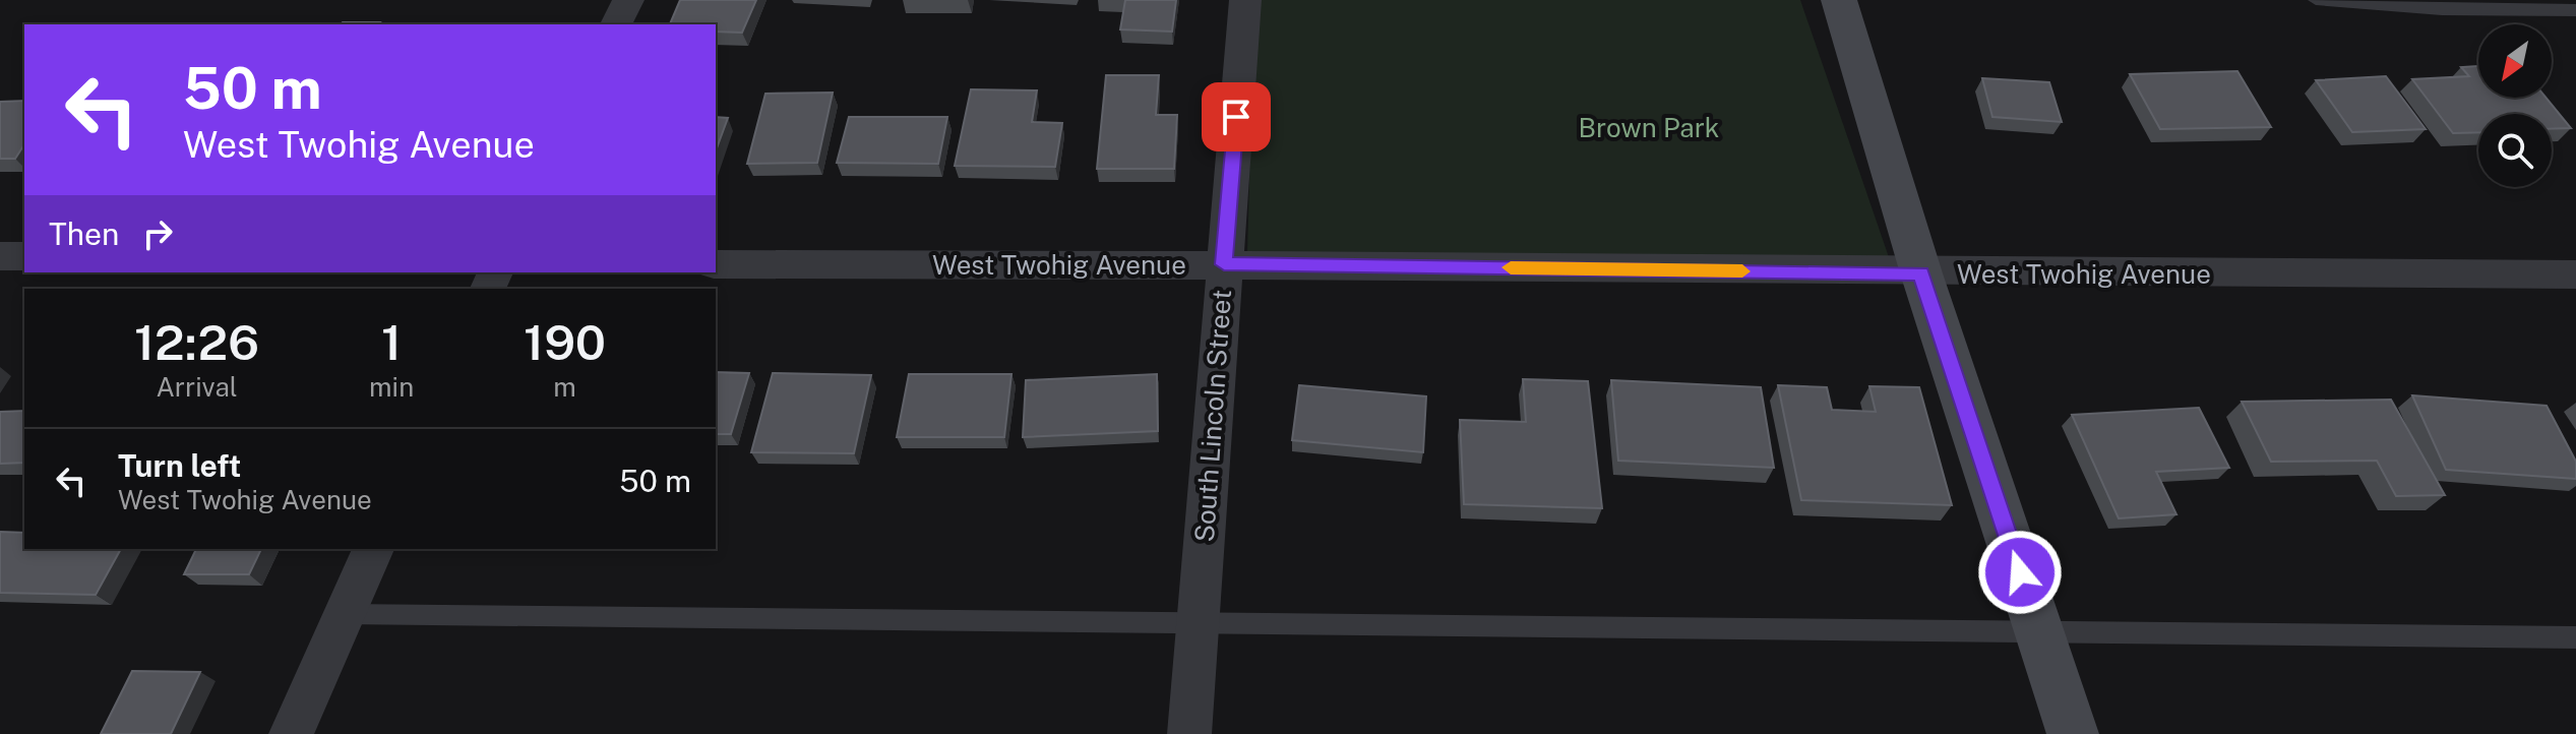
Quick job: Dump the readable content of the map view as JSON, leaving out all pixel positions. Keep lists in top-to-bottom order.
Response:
{
  "streets": {
    "street": ["West Twohig Avenue", "South Lincoln Street"]
  },
  "crossings": [
    ["West Twohig Avenue", "South Lincoln Street"]
  ],
  "parks": ["Brown Park"],
  "north": "bottom left",
  "page": {
    "turn": ["50 m", "West Twohig Avenue"],
    "then": "Then",
    "eta": [
      "12:26",
      "Arrival",
      "1",
      "min",
      "190",
      "m"
    ],
    "list": [
      {
        "name": "Turn left",
        "note": "West Twohig Avenue",
        "value": "50 m"
      }
    ]
  }
}
